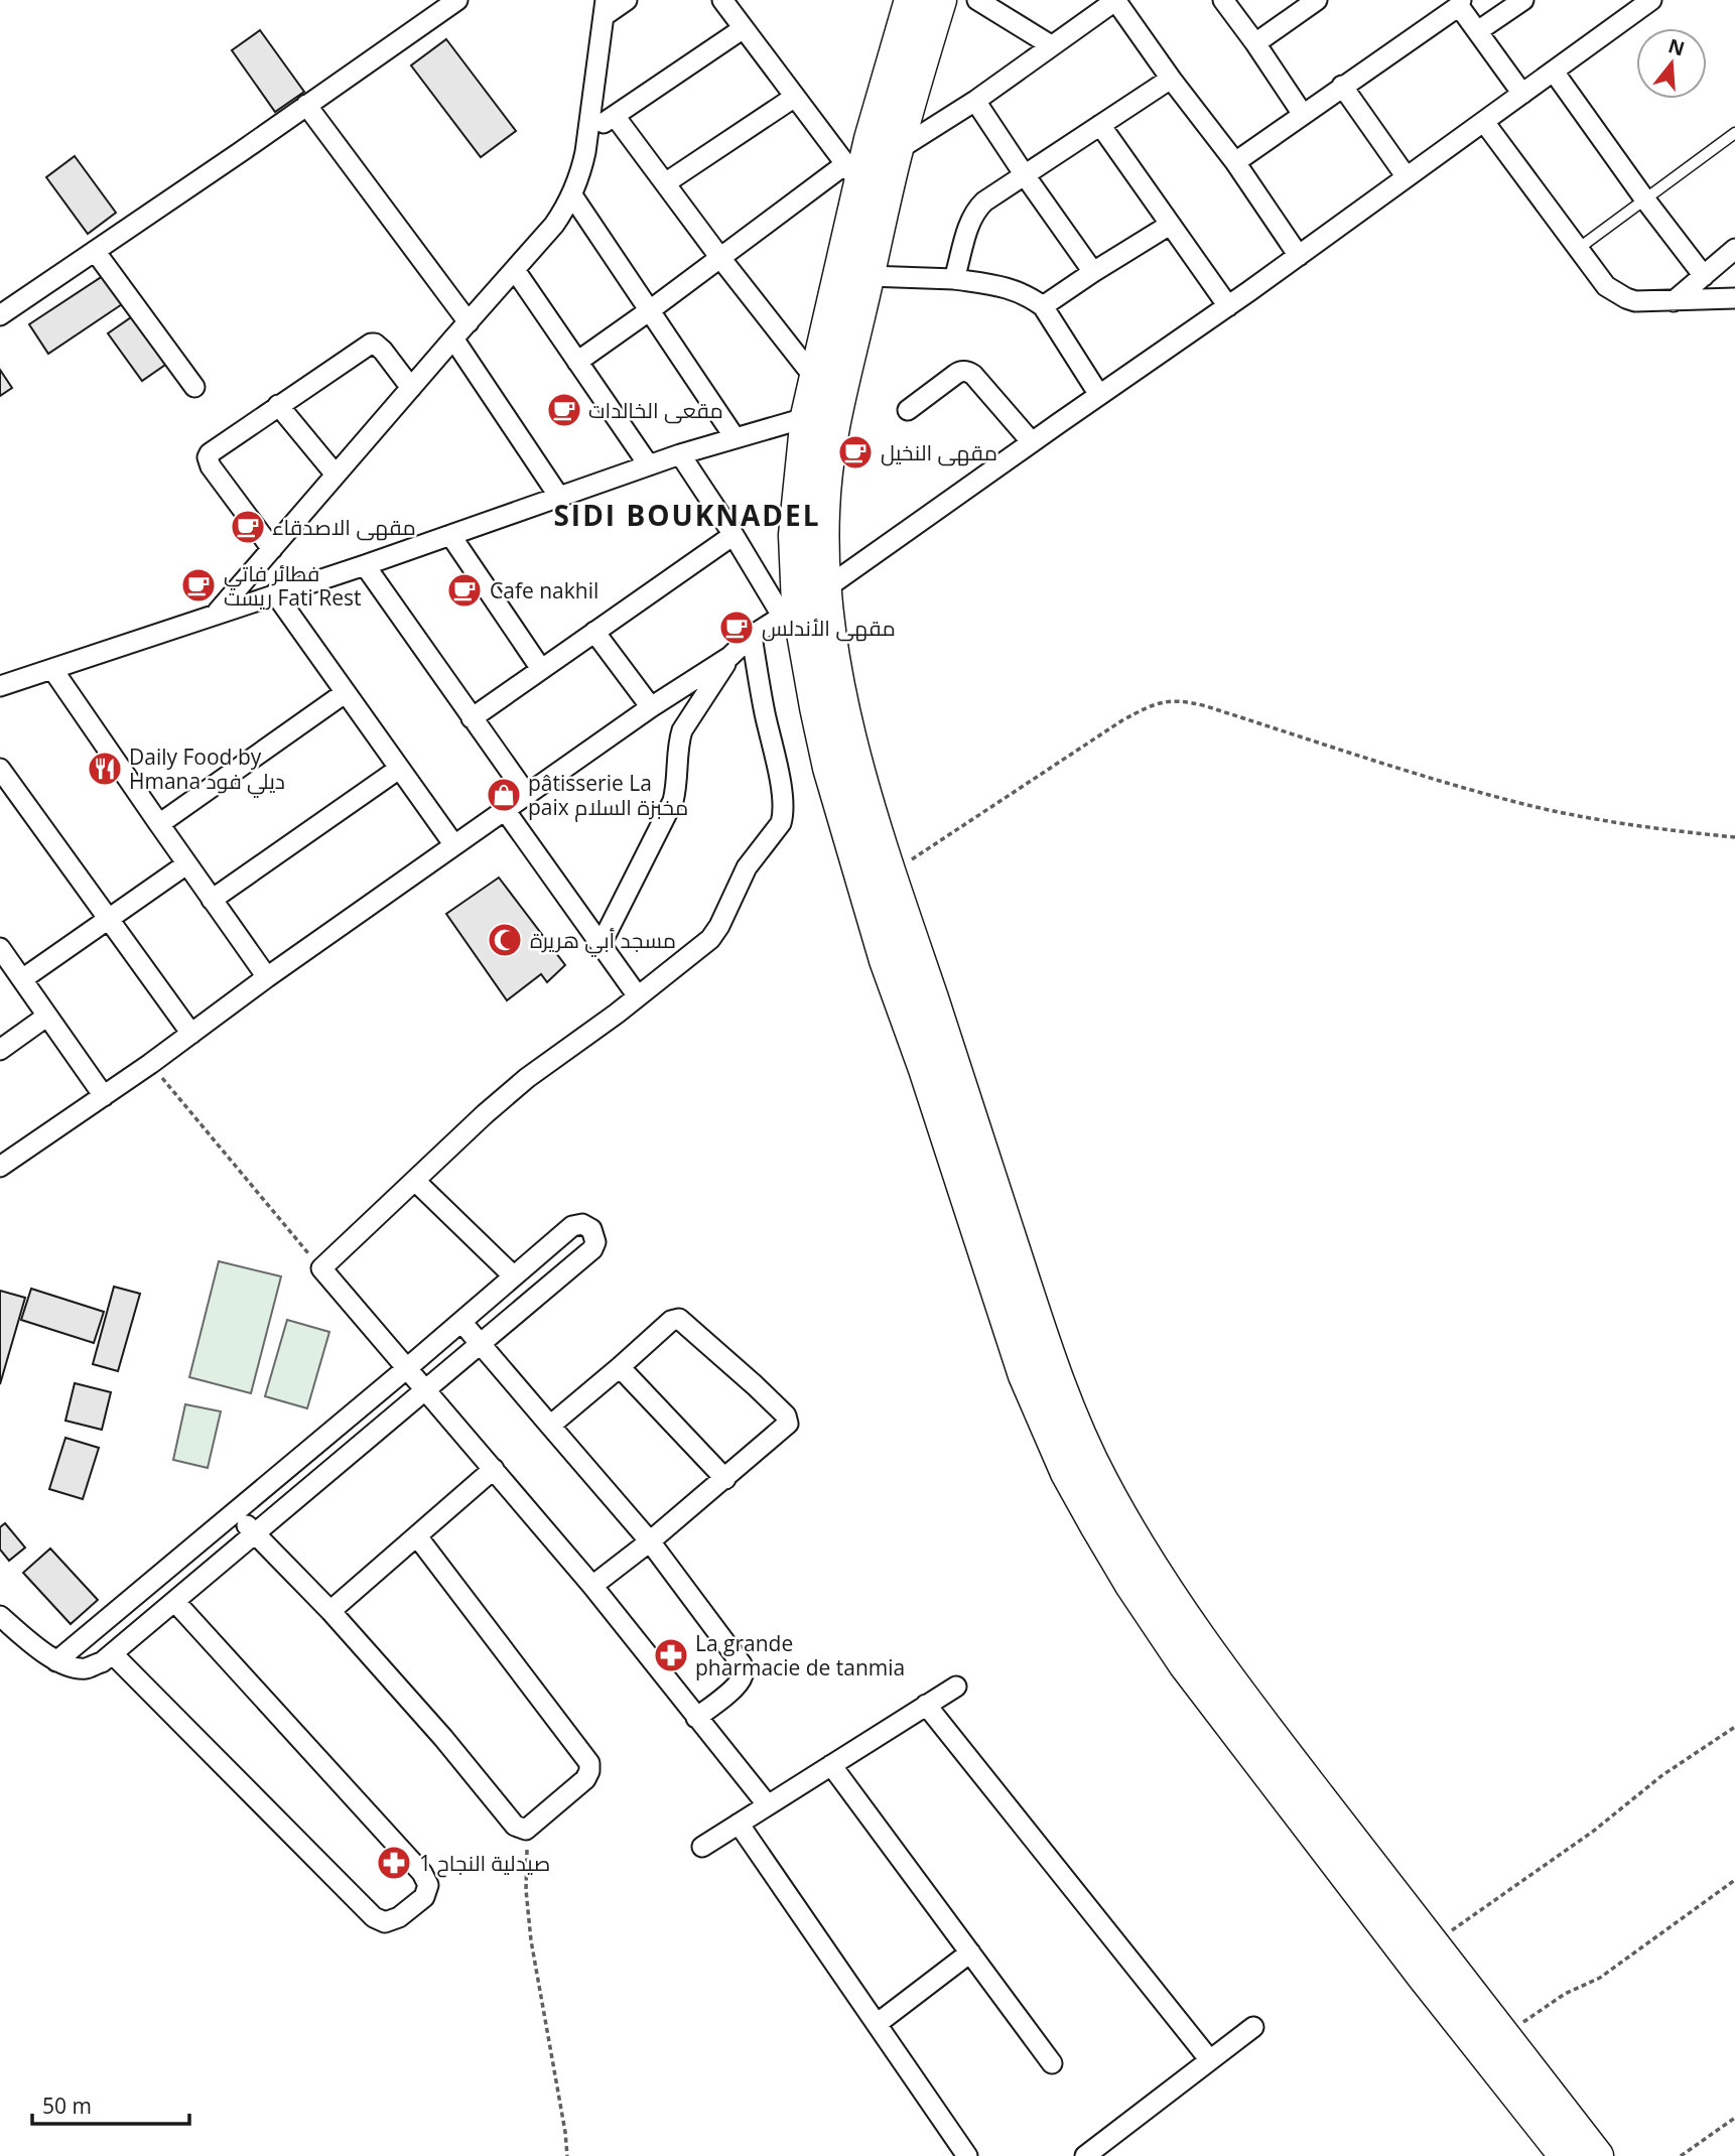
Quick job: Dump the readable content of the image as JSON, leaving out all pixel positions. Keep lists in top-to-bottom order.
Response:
{
  "districts": ["SIDI BOUKNADEL"],
  "places": {
    "cafe": [
      "مقعى الخالدات",
      "مقهى النخيل",
      "مقهى الاصدقاء",
      "فطائر فاتي ريست Fati Rest",
      "Cafe nakhil",
      "مقهى الأندلس"
    ],
    "restaurant": ["Daily Food by Hmana ديلي فود"],
    "shop": ["pâtisserie La paix مخبزة السلام"],
    "mosque": ["مسجد أبي هريرة"],
    "pharmacy": ["La grande pharmacie de tanmia", "صيدلية النجاح 1"]
  },
  "scale_bar": "50 m",
  "north": "top"
}
